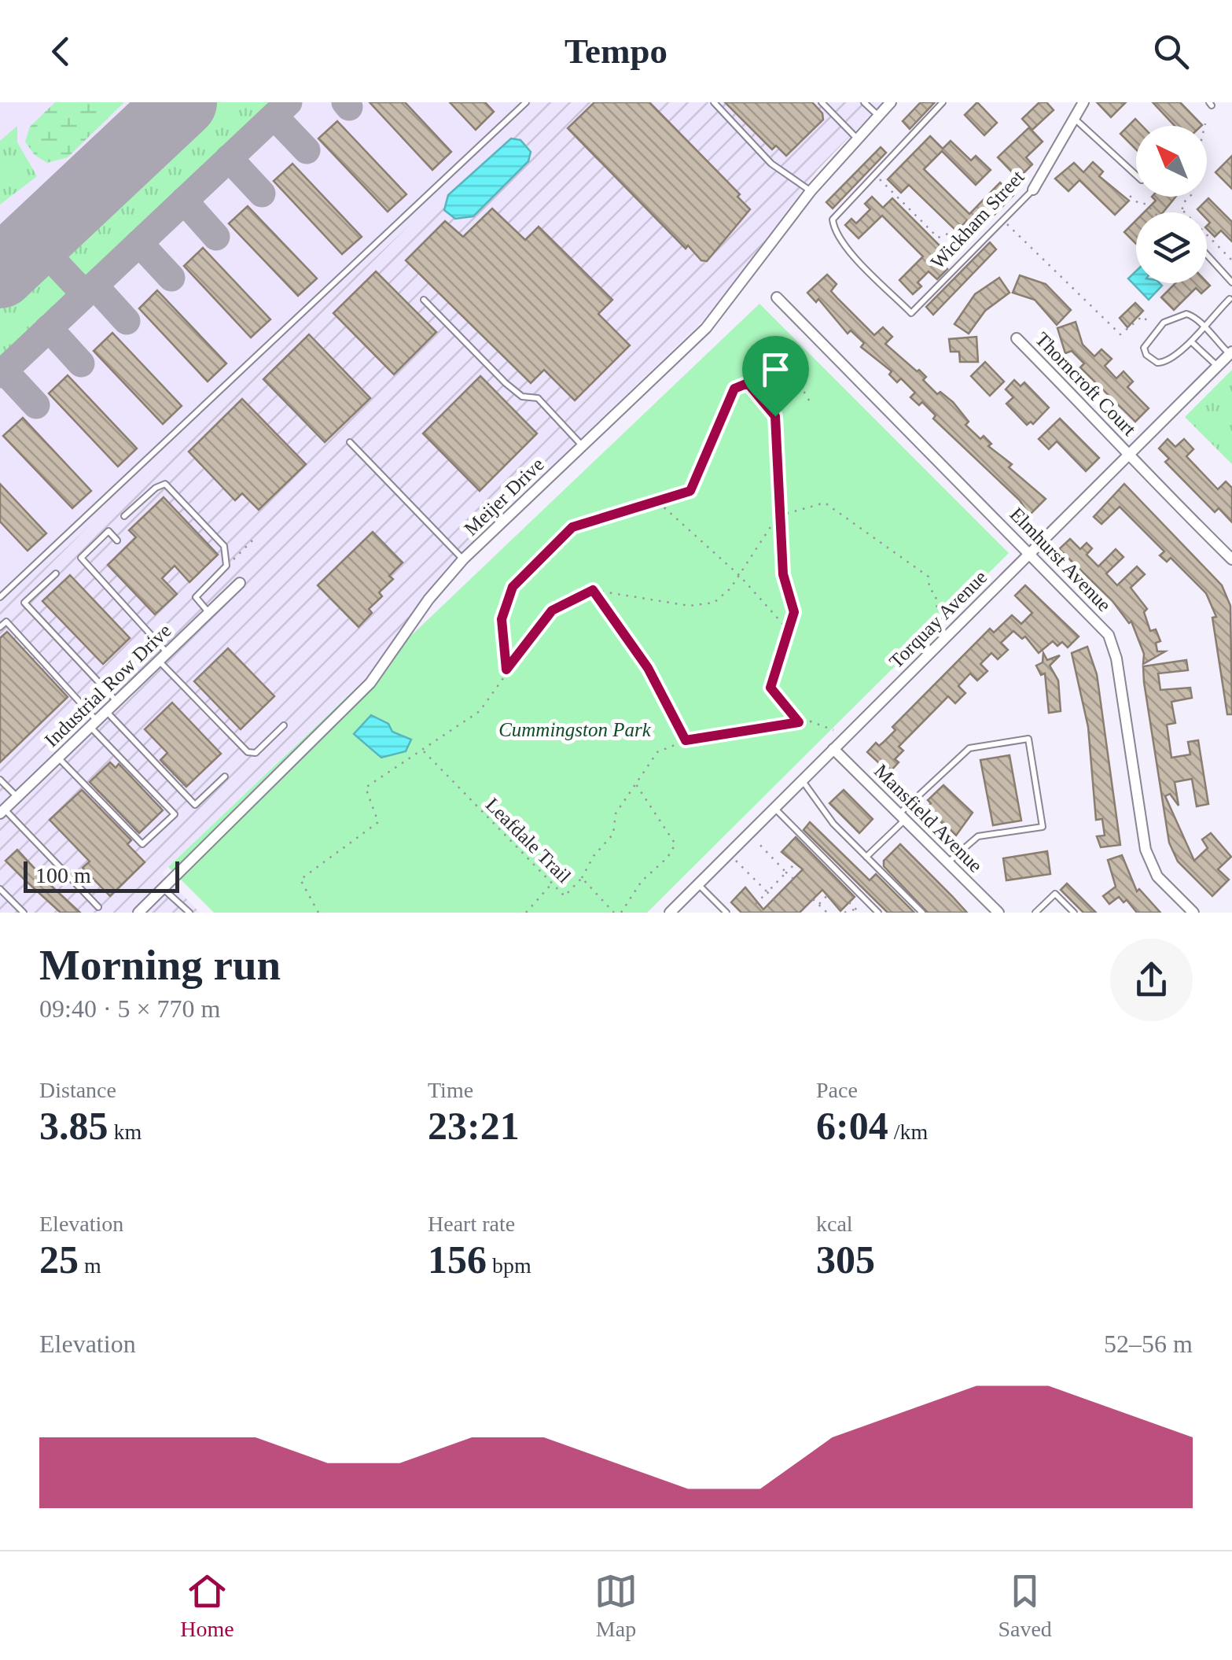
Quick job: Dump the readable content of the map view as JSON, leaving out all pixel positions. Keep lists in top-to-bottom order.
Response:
{
  "streets": {
    "street": [
      "Wickham Street",
      "Thorncroft Court",
      "Meijer Drive",
      "Elmhurst Avenue",
      "Torquay Avenue",
      "Industrial Row Drive",
      "Mansfield Avenue"
    ],
    "path": ["Leafdale Trail"]
  },
  "crossings": [
    ["Thorncroft Court", "Torquay Avenue"],
    ["Elmhurst Avenue", "Torquay Avenue"],
    ["Torquay Avenue", "Mansfield Avenue"]
  ],
  "parks": ["Cummingston Park"],
  "scale_bar": "100 m",
  "north": "top left",
  "page": {
    "header": "Tempo",
    "scale": "100 m",
    "heading": ["Morning run", "09:40 · 5 × 770 m"],
    "stats": [
      ["Distance", "3.85 km"],
      ["Time", "23:21"],
      ["Pace", "6:04 /km"],
      ["Elevation", "25 m"],
      ["Heart rate", "156 bpm"],
      ["kcal", "305"]
    ],
    "chart": ["Elevation", "52–56 m"],
    "tabs": ["Home", "Map", "Saved"]
  }
}
